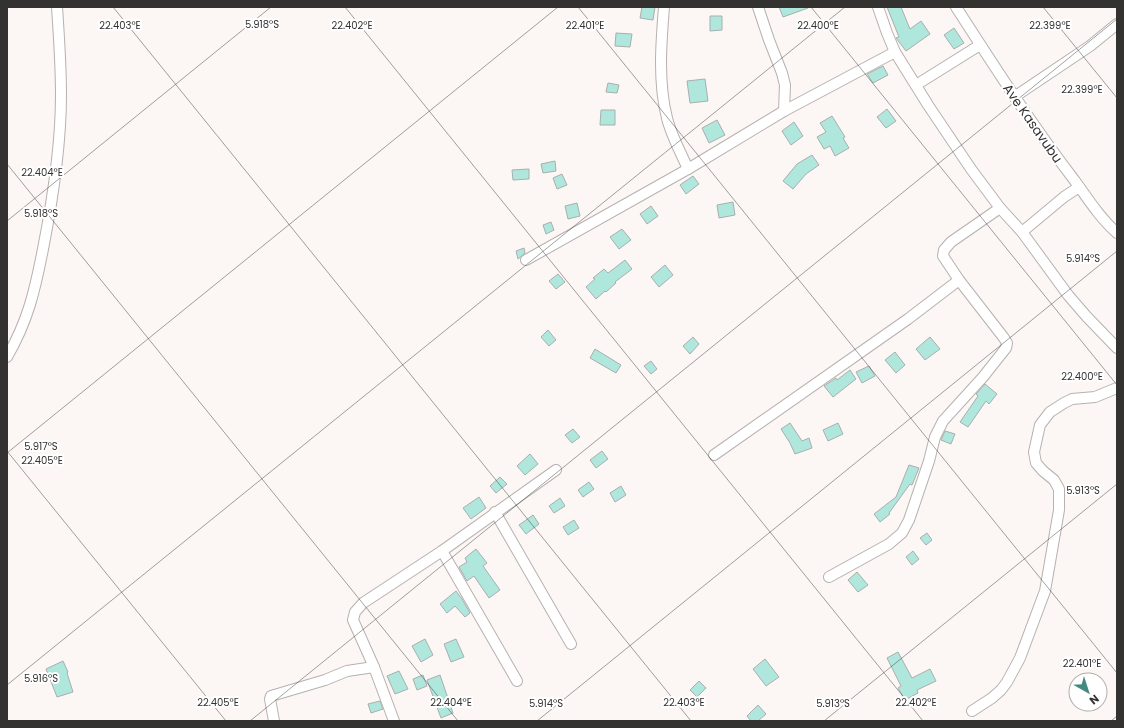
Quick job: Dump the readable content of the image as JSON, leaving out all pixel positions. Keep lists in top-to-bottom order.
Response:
{
  "streets": {
    "street": ["Ave Kasavubu"]
  },
  "north": "bottom right",
  "coordinates": [
    "5.918°S",
    "22.403°E",
    "22.402°E",
    "22.401°E",
    "22.400°E",
    "22.399°E",
    "22.404°E",
    "5.914°S",
    "5.917°S",
    "22.405°E",
    "5.913°S",
    "5.916°S"
  ]
}
